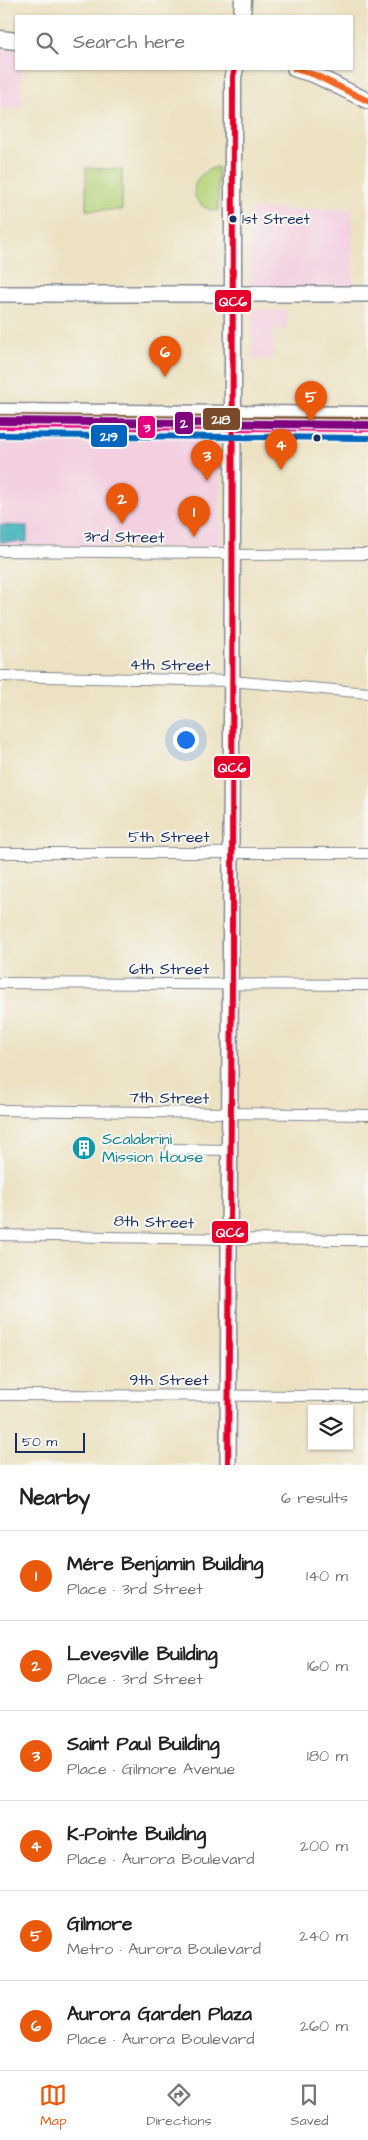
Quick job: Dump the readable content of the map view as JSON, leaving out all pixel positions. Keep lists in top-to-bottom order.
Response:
{
  "streets": {
    "street": [
      "3rd Street",
      "4th Street",
      "5th Street",
      "6th Street",
      "7th Street",
      "8th Street",
      "9th Street"
    ]
  },
  "places": {
    "other": ["1st Street"],
    "building": ["Scalabrini Mission House"]
  },
  "lines": [
    "transit line QC6",
    "transit line 2",
    "transit line 218",
    "transit line 3",
    "transit line 219"
  ],
  "scale_bar": "50 m",
  "page": {
    "search": "Search here",
    "pins": [
      "6",
      "5",
      "4",
      "3",
      "2",
      "1"
    ],
    "scale": "50 m",
    "heading": ["Nearby", "6 results"],
    "list": [
      {
        "mark": "1",
        "name": "Mére Benjamin Building",
        "note": "Place · 3rd Street",
        "value": "140 m"
      },
      {
        "mark": "2",
        "name": "Levesville Building",
        "note": "Place · 3rd Street",
        "value": "160 m"
      },
      {
        "mark": "3",
        "name": "Saint Paul Building",
        "note": "Place · Gilmore Avenue",
        "value": "180 m"
      },
      {
        "mark": "4",
        "name": "K-Pointe Building",
        "note": "Place · Aurora Boulevard",
        "value": "200 m"
      },
      {
        "mark": "5",
        "name": "Gilmore",
        "note": "Metro · Aurora Boulevard",
        "value": "240 m"
      },
      {
        "mark": "6",
        "name": "Aurora Garden Plaza",
        "note": "Place · Aurora Boulevard",
        "value": "260 m"
      }
    ],
    "nav": ["Map", "Directions", "Saved"]
  }
}
